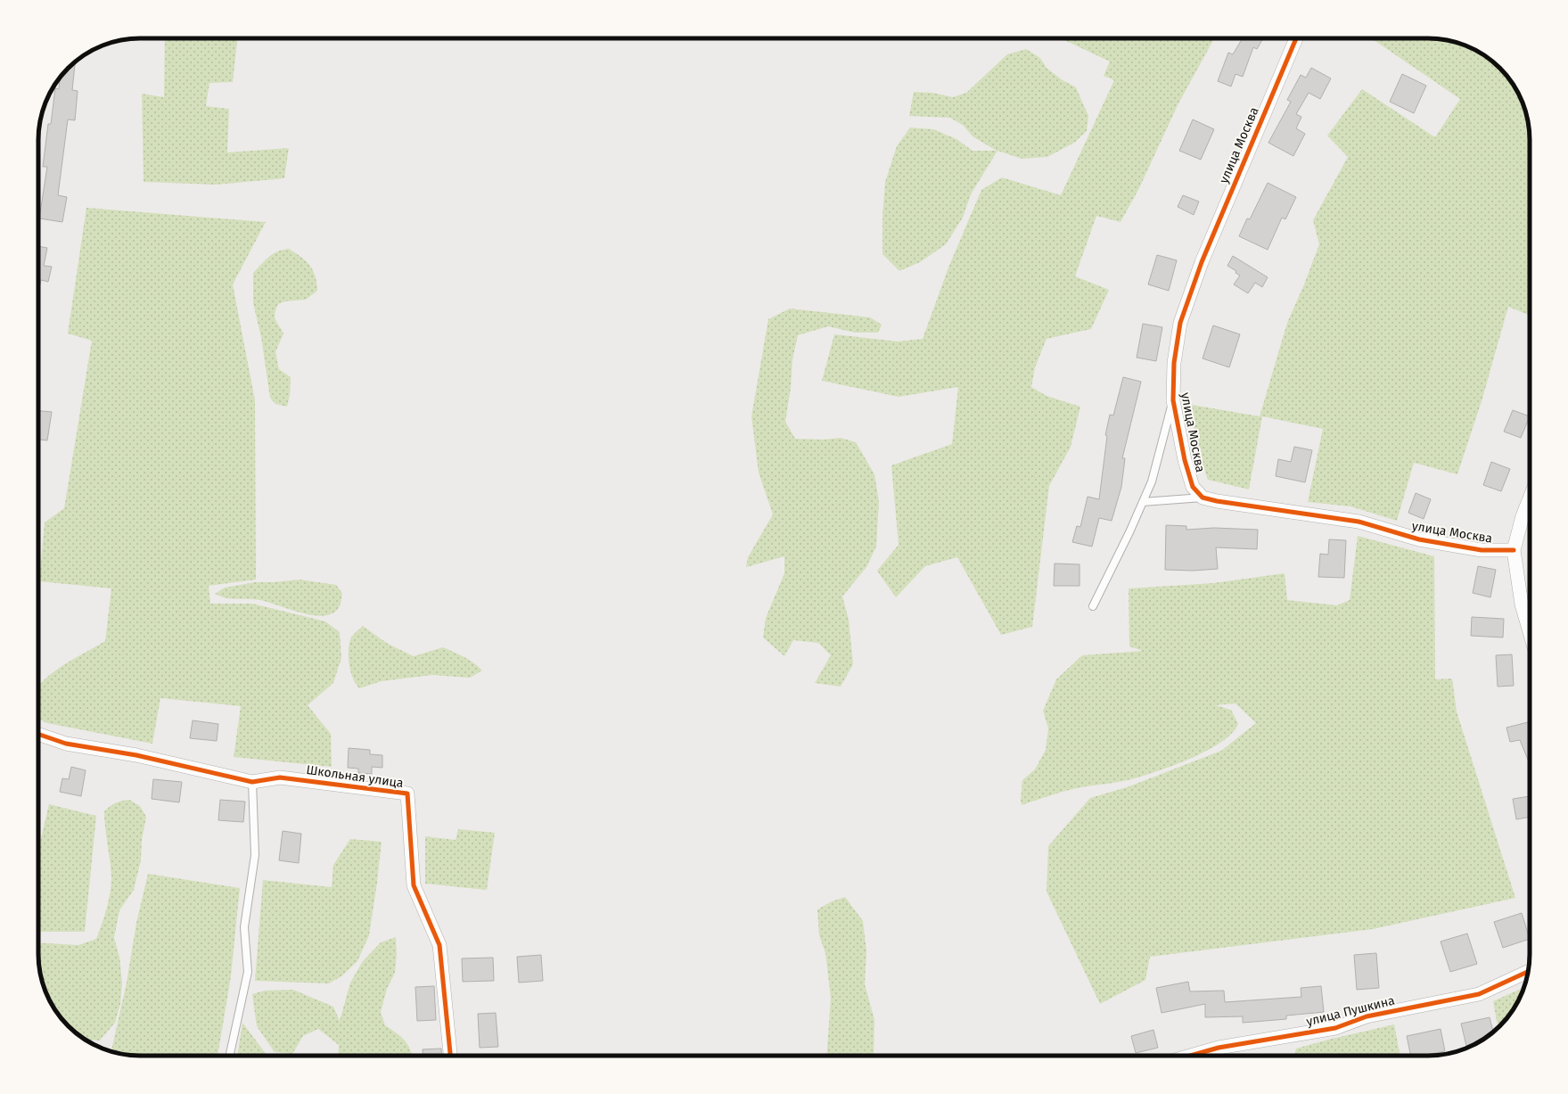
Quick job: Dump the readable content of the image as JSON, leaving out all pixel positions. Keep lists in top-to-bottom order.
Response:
{
  "streets": {
    "street": ["улица Москва", "Школьная улица", "улица Пушкина"]
  }
}
